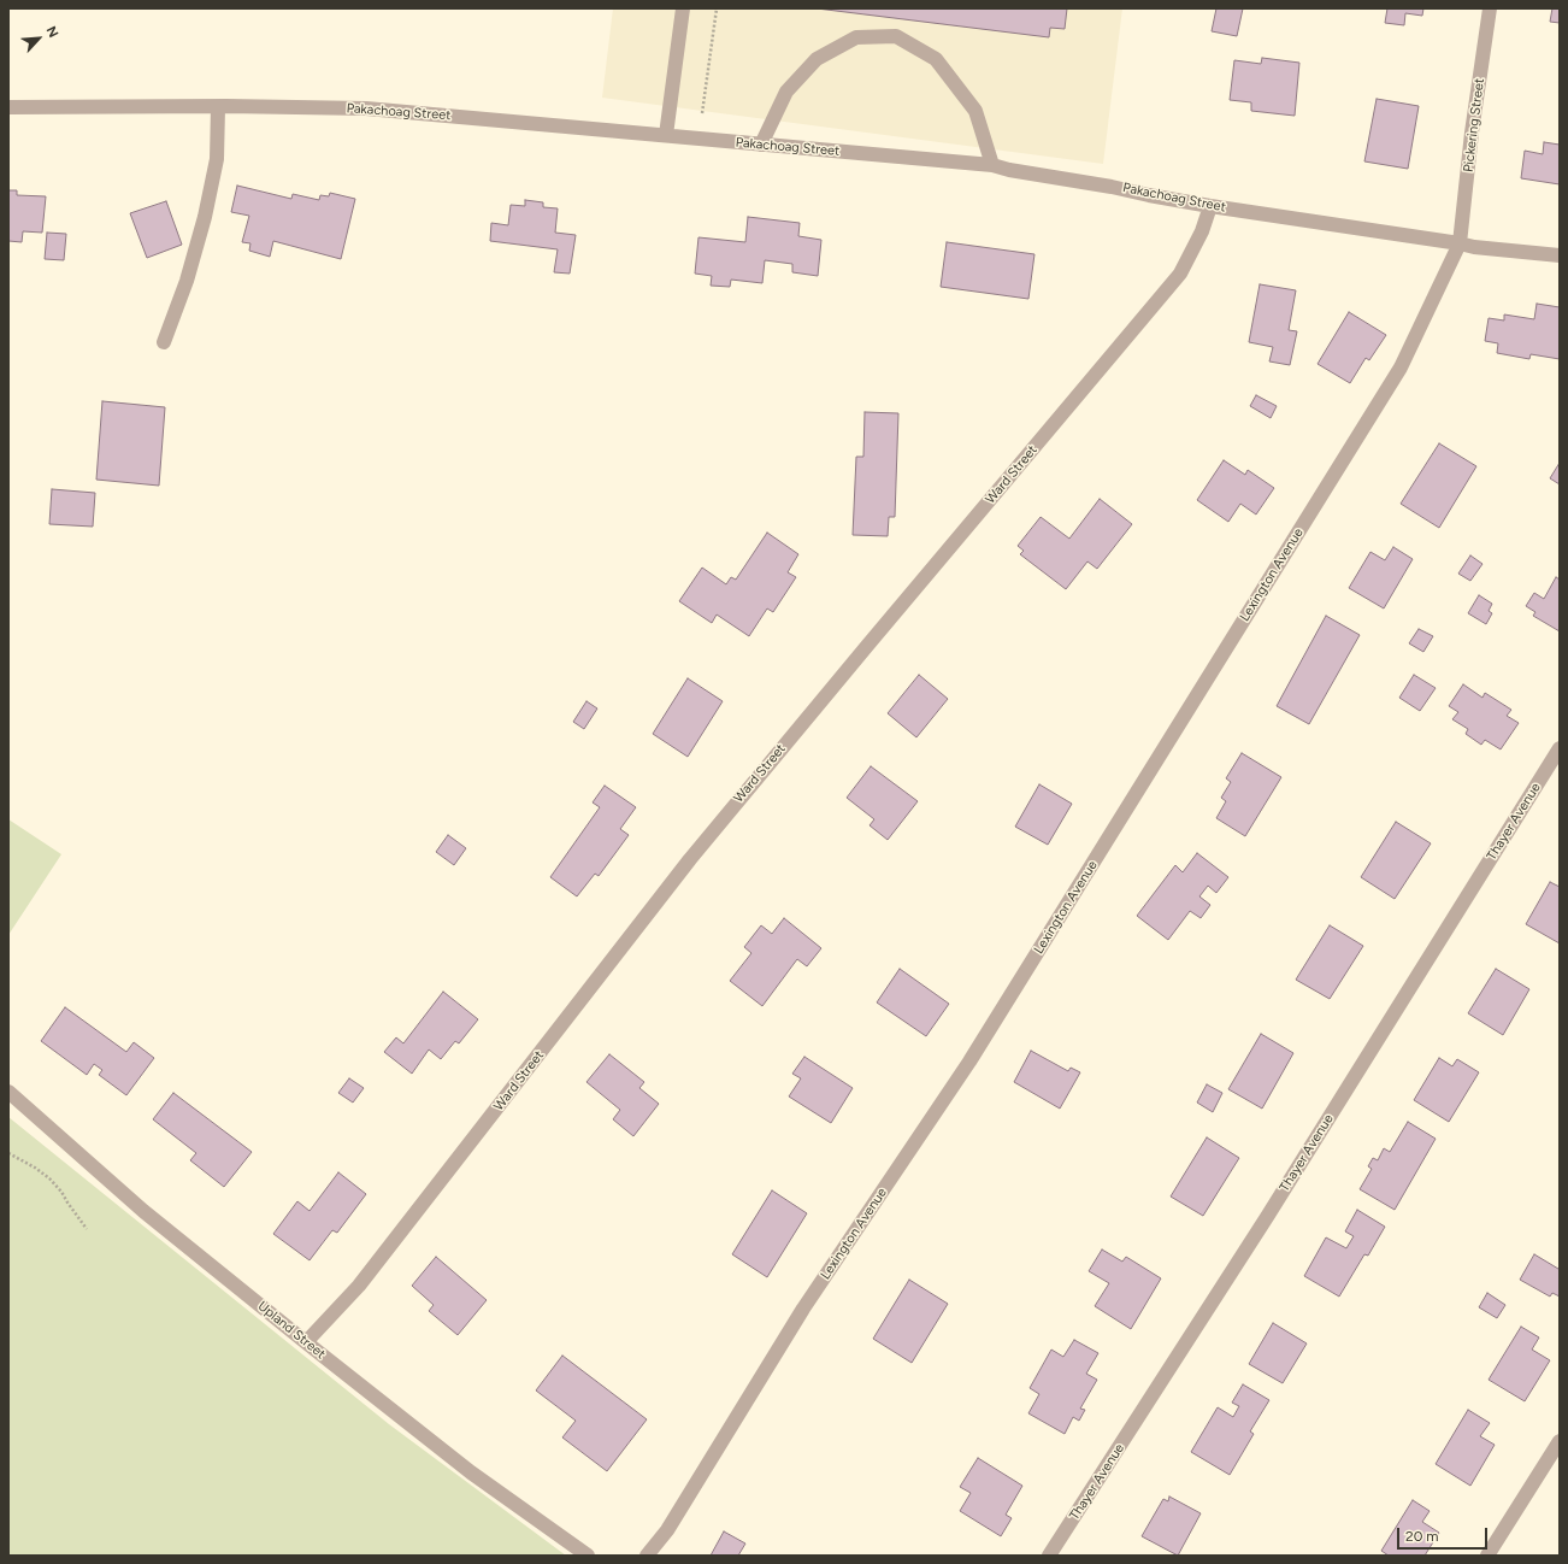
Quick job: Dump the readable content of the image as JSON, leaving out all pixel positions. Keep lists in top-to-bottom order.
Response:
{
  "streets": {
    "street": [
      "Pakachoag Street",
      "Pickering Street",
      "Ward Street",
      "Lexington Avenue",
      "Thayer Avenue",
      "Upland Street"
    ]
  },
  "crossings": [
    ["Pakachoag Street", "Pickering Street"],
    ["Pakachoag Street", "Ward Street"],
    ["Pakachoag Street", "Lexington Avenue"],
    ["Pickering Street", "Lexington Avenue"],
    ["Ward Street", "Upland Street"]
  ],
  "scale_bar": "20 m",
  "north": "top right"
}
